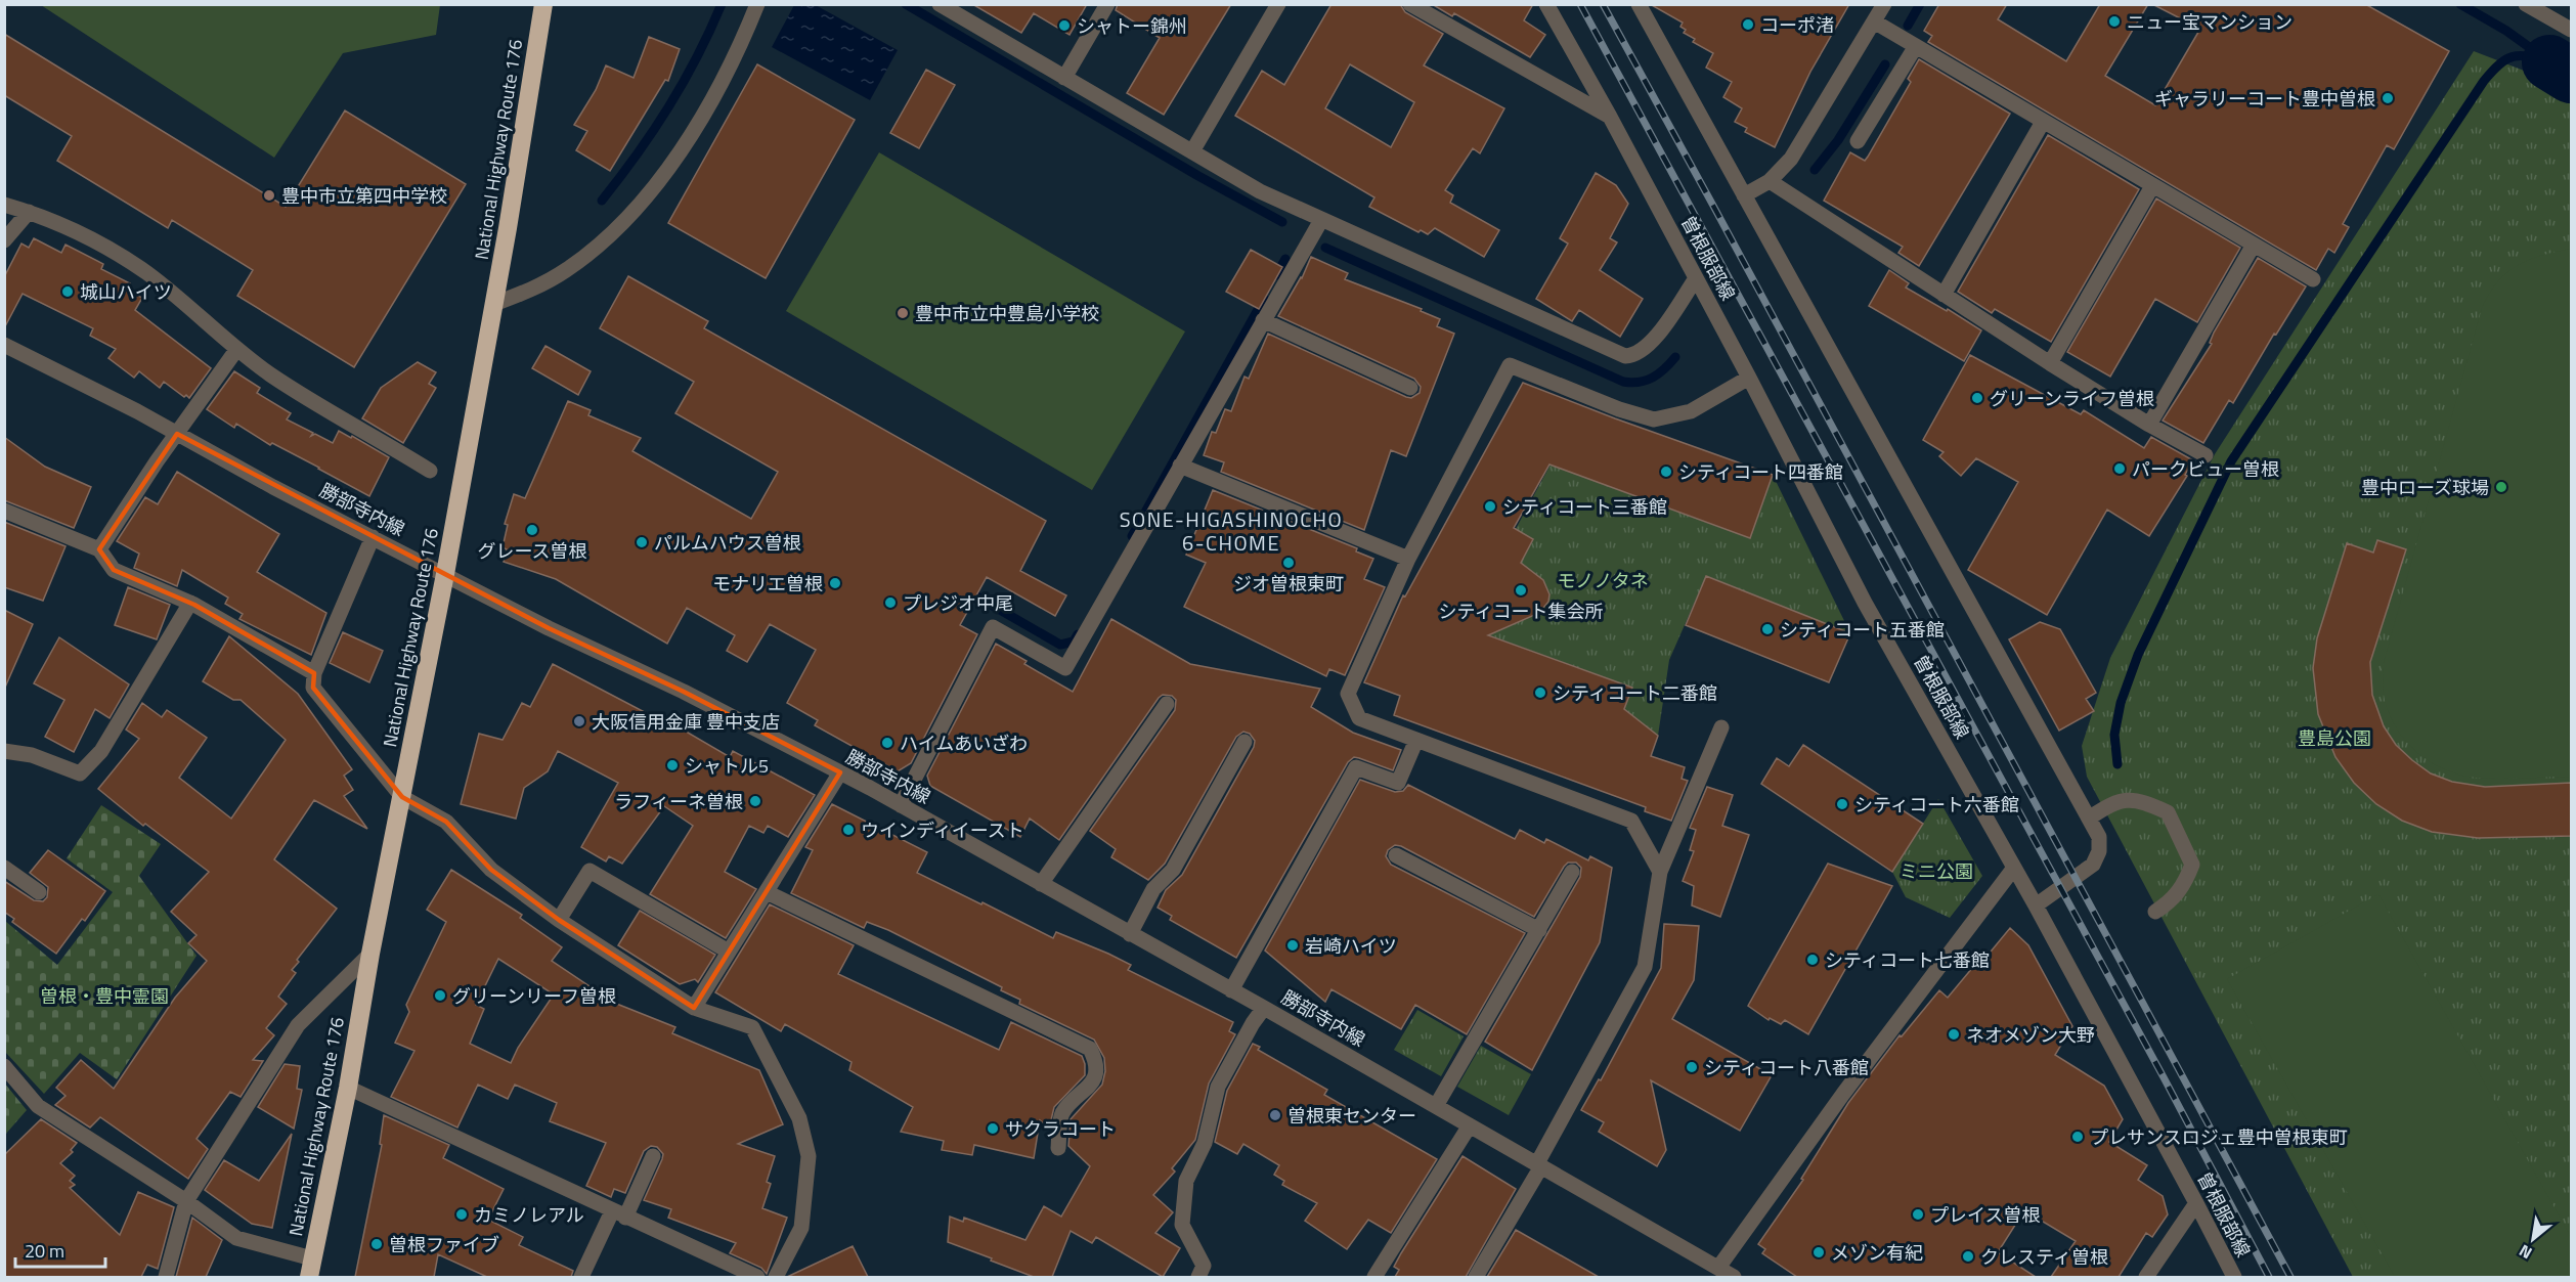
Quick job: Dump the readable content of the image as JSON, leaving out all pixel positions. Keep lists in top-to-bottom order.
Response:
{
  "streets": {
    "highway": ["National Highway Route 176"],
    "street": ["曽根服部線", "勝部寺内線"]
  },
  "crossings": [
    ["National Highway Route 176", "勝部寺内線"]
  ],
  "districts": ["SONE-HIGASHINOCHO 6-CHOME"],
  "parks": [
    "モノノタネ",
    "豊島公園",
    "ミニ公園",
    "曽根・豊中霊園"
  ],
  "places": [
    "ニュー宝マンション",
    "コーポ渚",
    "シャトー錦州",
    "ギャラリーコート豊中曽根",
    "豊中市立第四中学校",
    "城山ハイツ",
    "豊中市立中豊島小学校",
    "グリーンライフ曽根",
    "パークビュー曽根",
    "シティコート四番館",
    "豊中ローズ球場",
    "シティコート三番館",
    "グレース曽根",
    "パルムハウス曽根",
    "ジオ曽根東町",
    "モナリエ曽根",
    "シティコート集会所",
    "プレジオ中尾",
    "シティコート五番館",
    "シティコート二番館",
    "大阪信用金庫 豊中支店",
    "ハイムあいざわ",
    "シャトル5",
    "ラフィーネ曽根",
    "シティコート六番館",
    "ウインディイースト",
    "岩崎ハイツ",
    "シティコート七番館",
    "グリーンリーフ曽根",
    "ネオメゾン大野",
    "シティコート八番館",
    "曽根東センター",
    "サクラコート",
    "プレサンスロジェ豊中曽根東町",
    "カミノレアル",
    "プレイス曽根",
    "曽根ファイブ",
    "メゾン有紀",
    "クレスティ曽根"
  ],
  "scale_bar": "20 m",
  "north": "bottom left"
}
